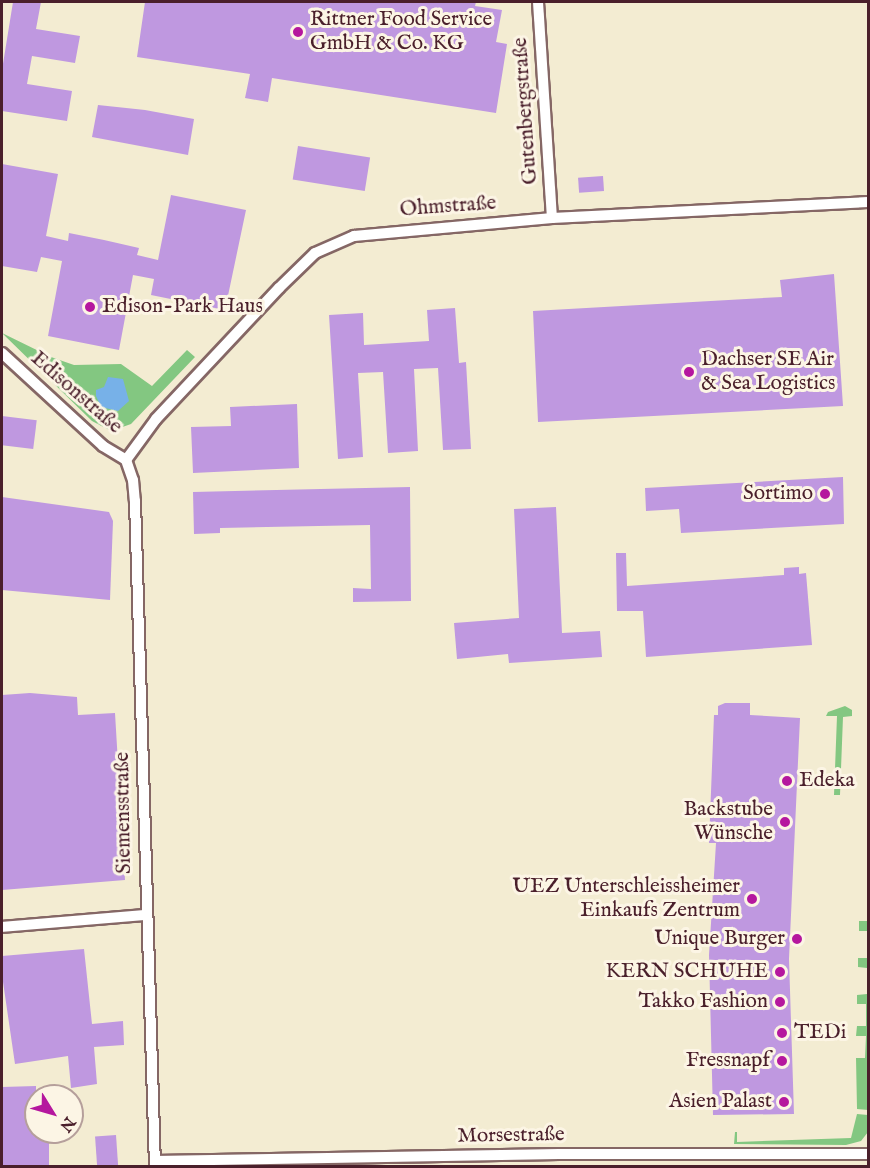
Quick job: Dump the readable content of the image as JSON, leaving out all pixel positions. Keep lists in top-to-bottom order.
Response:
{
  "streets": {
    "street": [
      "Gutenbergstraße",
      "Ohmstraße",
      "Edisonstraße",
      "Siemensstraße",
      "Morsestraße"
    ]
  },
  "crossings": [
    ["Gutenbergstraße", "Ohmstraße"],
    ["Ohmstraße", "Edisonstraße"],
    ["Ohmstraße", "Siemensstraße"],
    ["Edisonstraße", "Siemensstraße"],
    ["Siemensstraße", "Morsestraße"]
  ],
  "places": [
    "Rittner Food Service GmbH & Co. KG",
    "Edison-Park Haus",
    "Dachser SE Air & Sea Logistics",
    "Sortimo",
    "Edeka",
    "Backstube Wünsche",
    "UEZ Unterschleissheimer Einkaufs Zentrum",
    "Unique Burger",
    "KERN SCHUHE",
    "Takko Fashion",
    "TEDi",
    "Fressnapf",
    "Asien Palast"
  ],
  "north": "bottom right"
}
